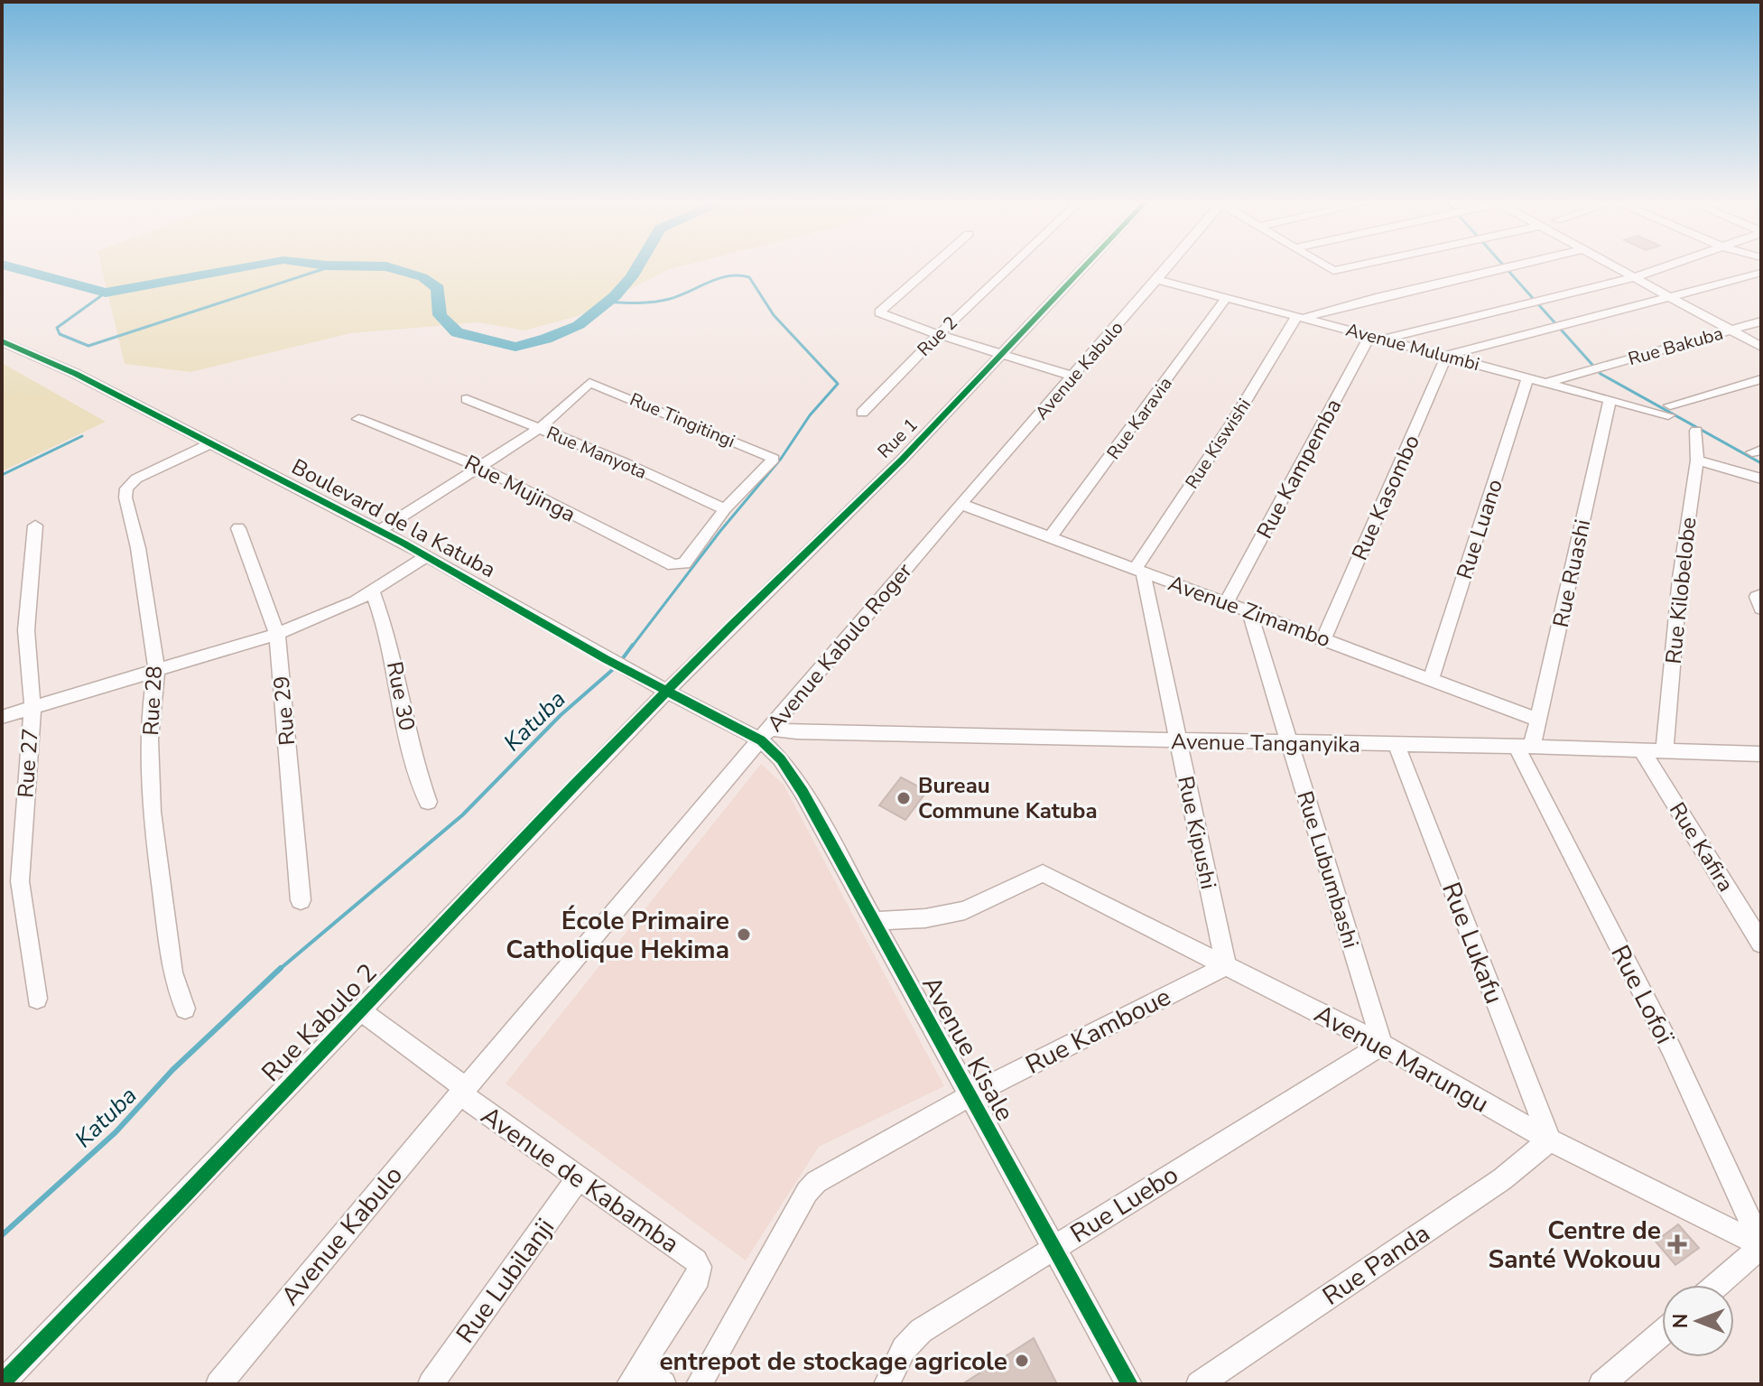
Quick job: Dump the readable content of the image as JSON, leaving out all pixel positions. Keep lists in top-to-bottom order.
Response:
{
  "streets": {
    "street": [
      "Rue 2",
      "Rue Bakuba",
      "Avenue Mulumbi",
      "Avenue Kabulo",
      "Rue Karavia",
      "Rue Tingitingi",
      "Rue 1",
      "Rue Kiswishi",
      "Rue Manyota",
      "Rue Kampemba",
      "Rue Mujinga",
      "Rue Kasombo",
      "Boulevard de la Katuba",
      "Rue Luano",
      "Rue Ruashi",
      "Rue Kilobelobe",
      "Avenue Zimambo",
      "Avenue Kabulo Roger",
      "Rue 30",
      "Rue 28",
      "Rue 29",
      "Avenue Tanganyika",
      "Rue 27",
      "Rue Kipushi",
      "Rue Kafira",
      "Rue Lubumbashi",
      "Rue Lukafu",
      "Rue Lofoï",
      "Rue Kabulo 2",
      "Rue Kamboue",
      "Avenue Kisale",
      "Avenue Marungu",
      "Avenue de Kabamba",
      "Rue Luebo",
      "Rue Panda",
      "Rue Lubilanji"
    ]
  },
  "crossings": [
    ["Rue Bakuba", "Avenue Mulumbi"],
    ["Avenue Mulumbi", "Avenue Kabulo"],
    ["Avenue Mulumbi", "Rue Karavia"],
    ["Avenue Mulumbi", "Rue Kiswishi"],
    ["Avenue Mulumbi", "Rue Kampemba"],
    ["Avenue Mulumbi", "Rue Kasombo"],
    ["Avenue Mulumbi", "Rue Luano"],
    ["Avenue Mulumbi", "Rue Ruashi"],
    ["Avenue Kabulo", "Avenue Zimambo"],
    ["Avenue Kabulo", "Avenue Kabulo Roger"],
    ["Avenue Kabulo", "Avenue de Kabamba"],
    ["Rue Karavia", "Avenue Zimambo"],
    ["Rue Tingitingi", "Rue Manyota"],
    ["Rue Tingitingi", "Rue Mujinga"],
    ["Rue 1", "Boulevard de la Katuba"],
    ["Rue 1", "Rue Kabulo 2"],
    ["Rue Kiswishi", "Avenue Zimambo"],
    ["Rue Kiswishi", "Rue Kipushi"],
    ["Rue Manyota", "Rue Mujinga"],
    ["Rue Kampemba", "Avenue Zimambo"],
    ["Rue Kasombo", "Avenue Zimambo"],
    ["Boulevard de la Katuba", "Avenue Kabulo Roger"],
    ["Boulevard de la Katuba", "Rue 28"],
    ["Boulevard de la Katuba", "Avenue Tanganyika"],
    ["Boulevard de la Katuba", "Rue Kabulo 2"],
    ["Boulevard de la Katuba", "Avenue Kisale"],
    ["Rue Luano", "Avenue Zimambo"],
    ["Rue Ruashi", "Avenue Zimambo"],
    ["Rue Ruashi", "Avenue Tanganyika"],
    ["Rue Ruashi", "Rue Lofoï"],
    ["Rue Kilobelobe", "Avenue Tanganyika"],
    ["Avenue Zimambo", "Avenue Kabulo Roger"],
    ["Avenue Zimambo", "Rue Kipushi"],
    ["Avenue Zimambo", "Rue Lubumbashi"],
    ["Avenue Kabulo Roger", "Avenue Tanganyika"],
    ["Avenue Kabulo Roger", "Avenue Kisale"],
    ["Avenue Kabulo Roger", "Avenue de Kabamba"],
    ["Avenue Tanganyika", "Rue Kipushi"],
    ["Avenue Tanganyika", "Rue Kafira"],
    ["Avenue Tanganyika", "Rue Lubumbashi"],
    ["Avenue Tanganyika", "Rue Lukafu"],
    ["Avenue Tanganyika", "Rue Lofoï"],
    ["Avenue Tanganyika", "Avenue Kisale"],
    ["Rue Kipushi", "Rue Kamboue"],
    ["Rue Kipushi", "Avenue Marungu"],
    ["Rue Lubumbashi", "Avenue Marungu"],
    ["Rue Lubumbashi", "Rue Luebo"],
    ["Rue Lukafu", "Avenue Marungu"],
    ["Rue Lukafu", "Rue Panda"],
    ["Rue Lofoï", "Avenue Marungu"],
    ["Rue Kabulo 2", "Avenue de Kabamba"],
    ["Rue Kamboue", "Avenue Kisale"],
    ["Rue Kamboue", "Avenue Marungu"],
    ["Avenue Kisale", "Avenue Marungu"],
    ["Avenue Kisale", "Rue Luebo"],
    ["Avenue Marungu", "Rue Luebo"],
    ["Avenue Marungu", "Rue Panda"],
    ["Avenue de Kabamba", "Rue Lubilanji"]
  ],
  "water": ["Katuba"],
  "places": {
    "other": ["Bureau Commune Katuba", "École Primaire Catholique Hekima", "entrepot de stockage agricole"],
    "health": ["Centre de Santé Wokouu"]
  },
  "north": "left"
}
